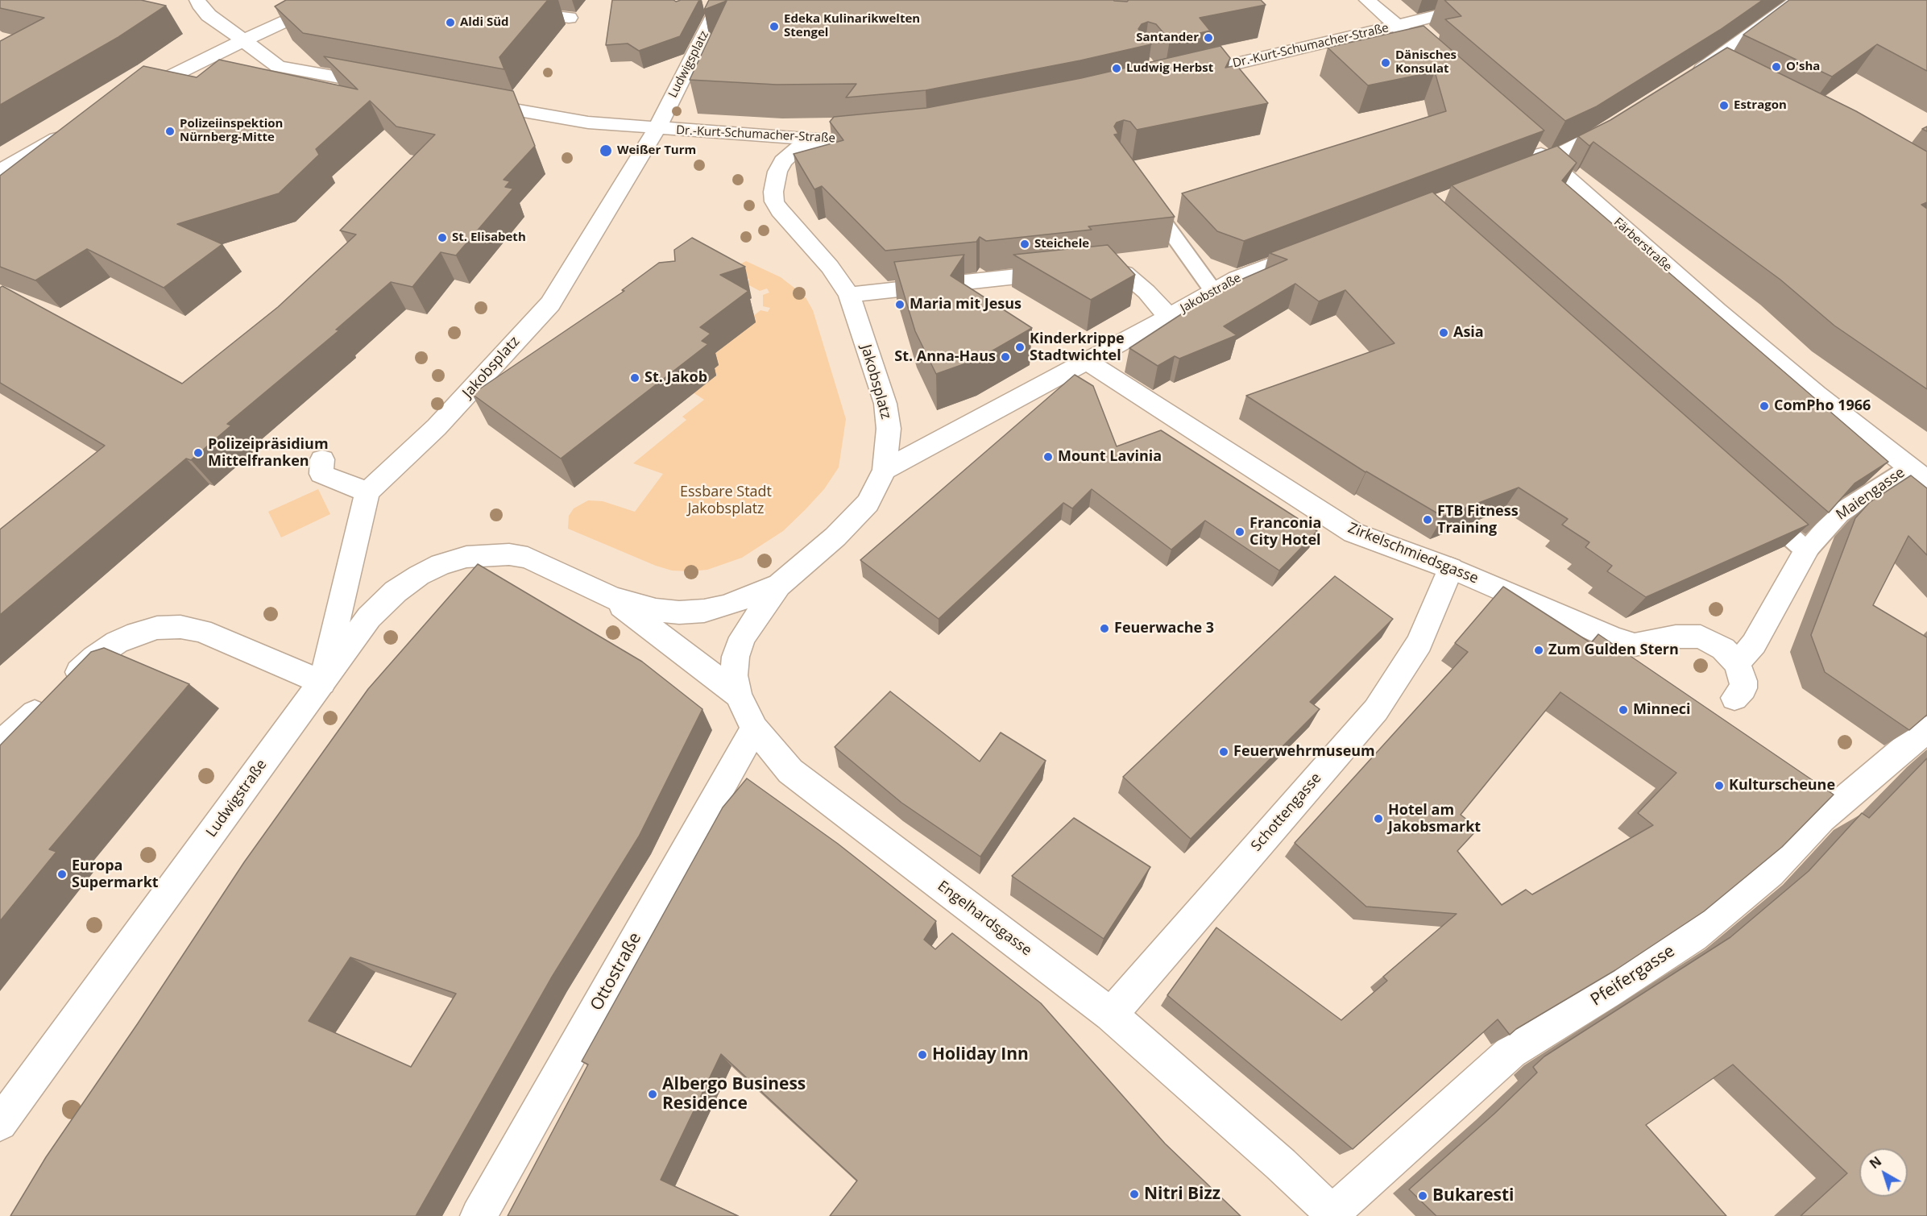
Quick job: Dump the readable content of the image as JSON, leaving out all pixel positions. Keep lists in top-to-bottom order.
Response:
{
  "streets": {
    "street": [
      "Dr.-Kurt-Schumacher-Straße",
      "Ludwigsplatz",
      "Färberstraße",
      "Jakobstraße",
      "Jakobsplatz",
      "Zirkelschmiedsgasse",
      "Ludwigstraße",
      "Schottengasse",
      "Engelhardsgasse",
      "Ottostraße",
      "Pfeifergasse"
    ],
    "lane": ["Maiengasse"]
  },
  "crossings": [
    ["Dr.-Kurt-Schumacher-Straße", "Ludwigsplatz"],
    ["Dr.-Kurt-Schumacher-Straße", "Jakobsplatz"],
    ["Ludwigsplatz", "Jakobsplatz"],
    ["Färberstraße", "Maiengasse"],
    ["Jakobstraße", "Jakobsplatz"],
    ["Jakobstraße", "Zirkelschmiedsgasse"],
    ["Jakobsplatz", "Ludwigstraße"],
    ["Jakobsplatz", "Engelhardsgasse"],
    ["Zirkelschmiedsgasse", "Schottengasse"],
    ["Schottengasse", "Engelhardsgasse"],
    ["Engelhardsgasse", "Ottostraße"],
    ["Engelhardsgasse", "Pfeifergasse"]
  ],
  "parks": ["Essbare Stadt Jakobsplatz"],
  "places": [
    "Aldi Süd",
    "Edeka Kulinarikwelten Stengel",
    "Santander",
    "Dänisches Konsulat",
    "O'sha",
    "Ludwig Herbst",
    "Estragon",
    "Polizeiinspektion Nürnberg-Mitte",
    "Weißer Turm",
    "St. Elisabeth",
    "Steichele",
    "Maria mit Jesus",
    "Asia",
    "Kinderkrippe Stadtwichtel",
    "St. Anna-Haus",
    "St. Jakob",
    "ComPho 1966",
    "Polizeipräsidium Mittelfranken",
    "Mount Lavinia",
    "FTB Fitness Training",
    "Franconia City Hotel",
    "Feuerwache 3",
    "Zum Gulden Stern",
    "Minneci",
    "Feuerwehrmuseum",
    "Kulturscheune",
    "Hotel am Jakobsmarkt",
    "Europa Supermarkt",
    "Holiday Inn",
    "Albergo Business Residence",
    "Nitri Bizz",
    "Bukaresti"
  ],
  "north": "top left"
}
